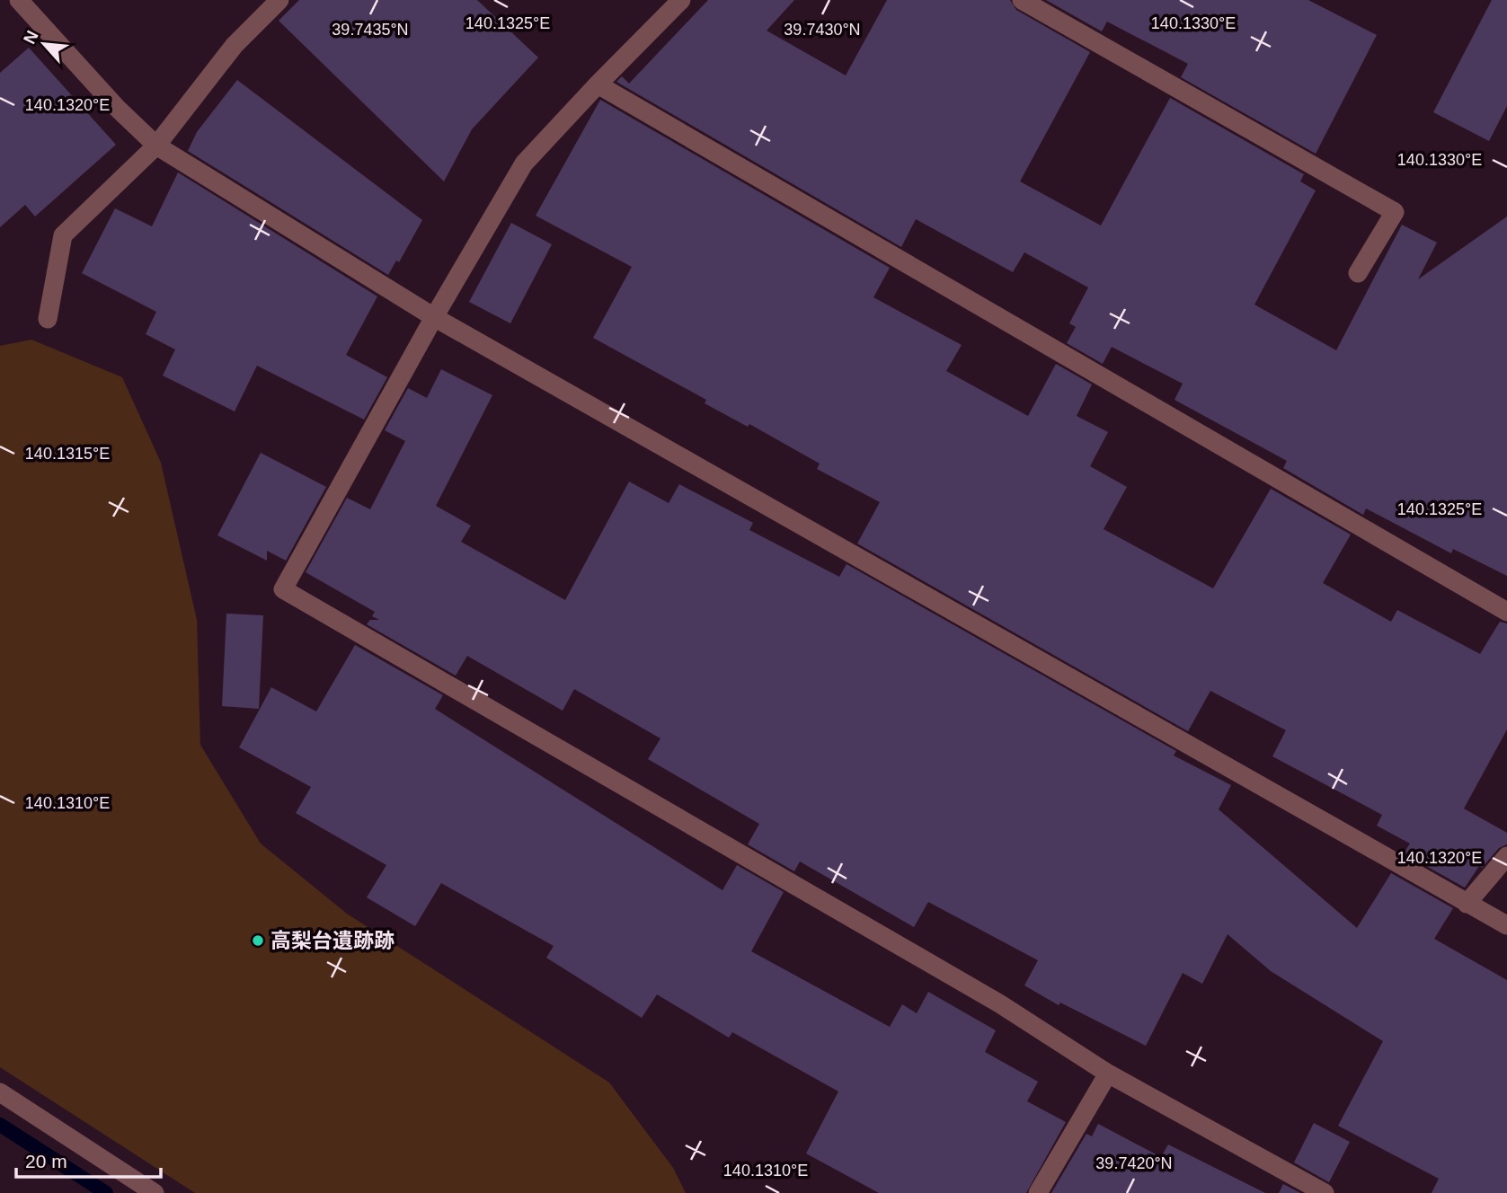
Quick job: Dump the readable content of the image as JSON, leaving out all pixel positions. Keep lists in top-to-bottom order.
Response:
{
  "places": ["高梨台遺跡跡"],
  "scale_bar": "20 m",
  "north": "top left",
  "coordinates": [
    "140.1325°E",
    "140.1330°E",
    "39.7435°N",
    "39.7430°N",
    "140.1320°E",
    "140.1315°E",
    "140.1310°E",
    "39.7420°N"
  ]
}
